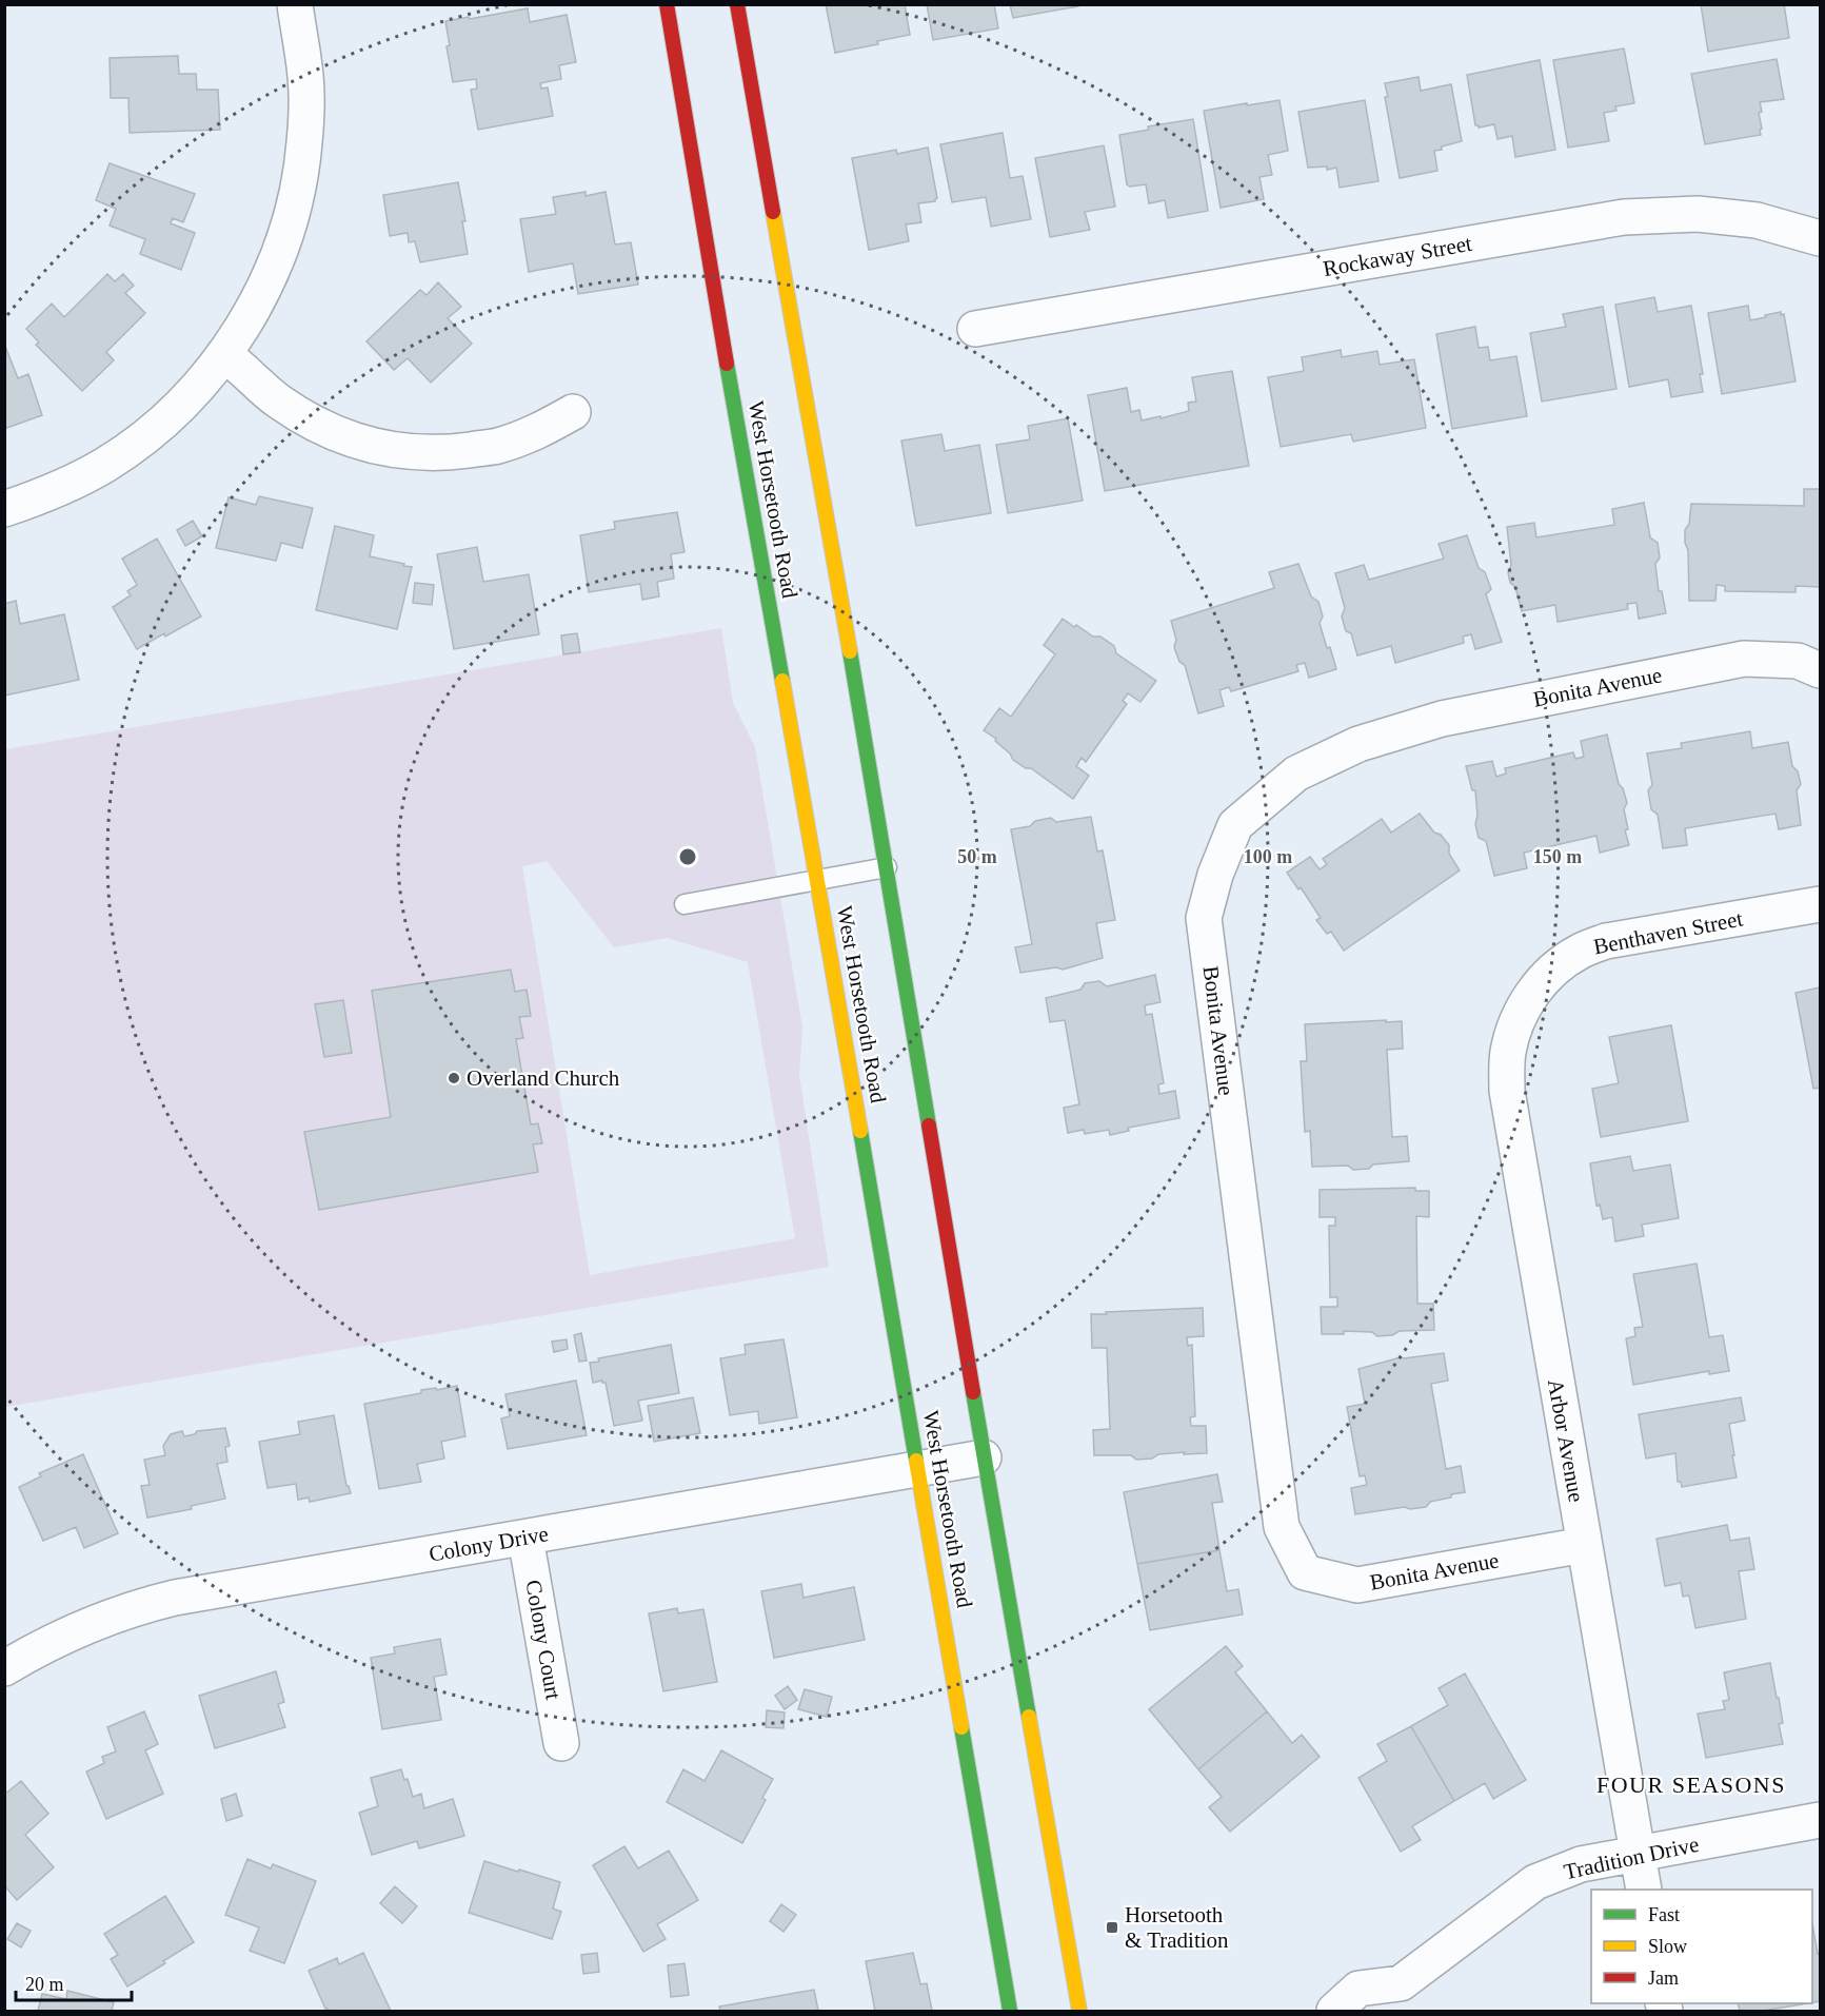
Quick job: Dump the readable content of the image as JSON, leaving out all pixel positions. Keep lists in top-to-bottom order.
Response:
{
  "streets": {
    "main road": ["West Horsetooth Road"],
    "street": [
      "Rockaway Street",
      "Bonita Avenue",
      "Benthaven Street",
      "Arbor Avenue",
      "Colony Drive",
      "Colony Court",
      "Tradition Drive"
    ]
  },
  "crossings": [
    ["West Horsetooth Road", "Colony Drive"],
    ["Bonita Avenue", "Arbor Avenue"],
    ["Benthaven Street", "Arbor Avenue"],
    ["Arbor Avenue", "Tradition Drive"],
    ["Colony Drive", "Colony Court"]
  ],
  "districts": ["FOUR SEASONS"],
  "places": {
    "other": ["Overland Church"],
    "transit": ["Horsetooth & Tradition"]
  },
  "legend": ["Fast", "Slow", "Jam"],
  "scale_bar": "20 m",
  "rings": ["50 m", "100 m", "150 m"]
}
